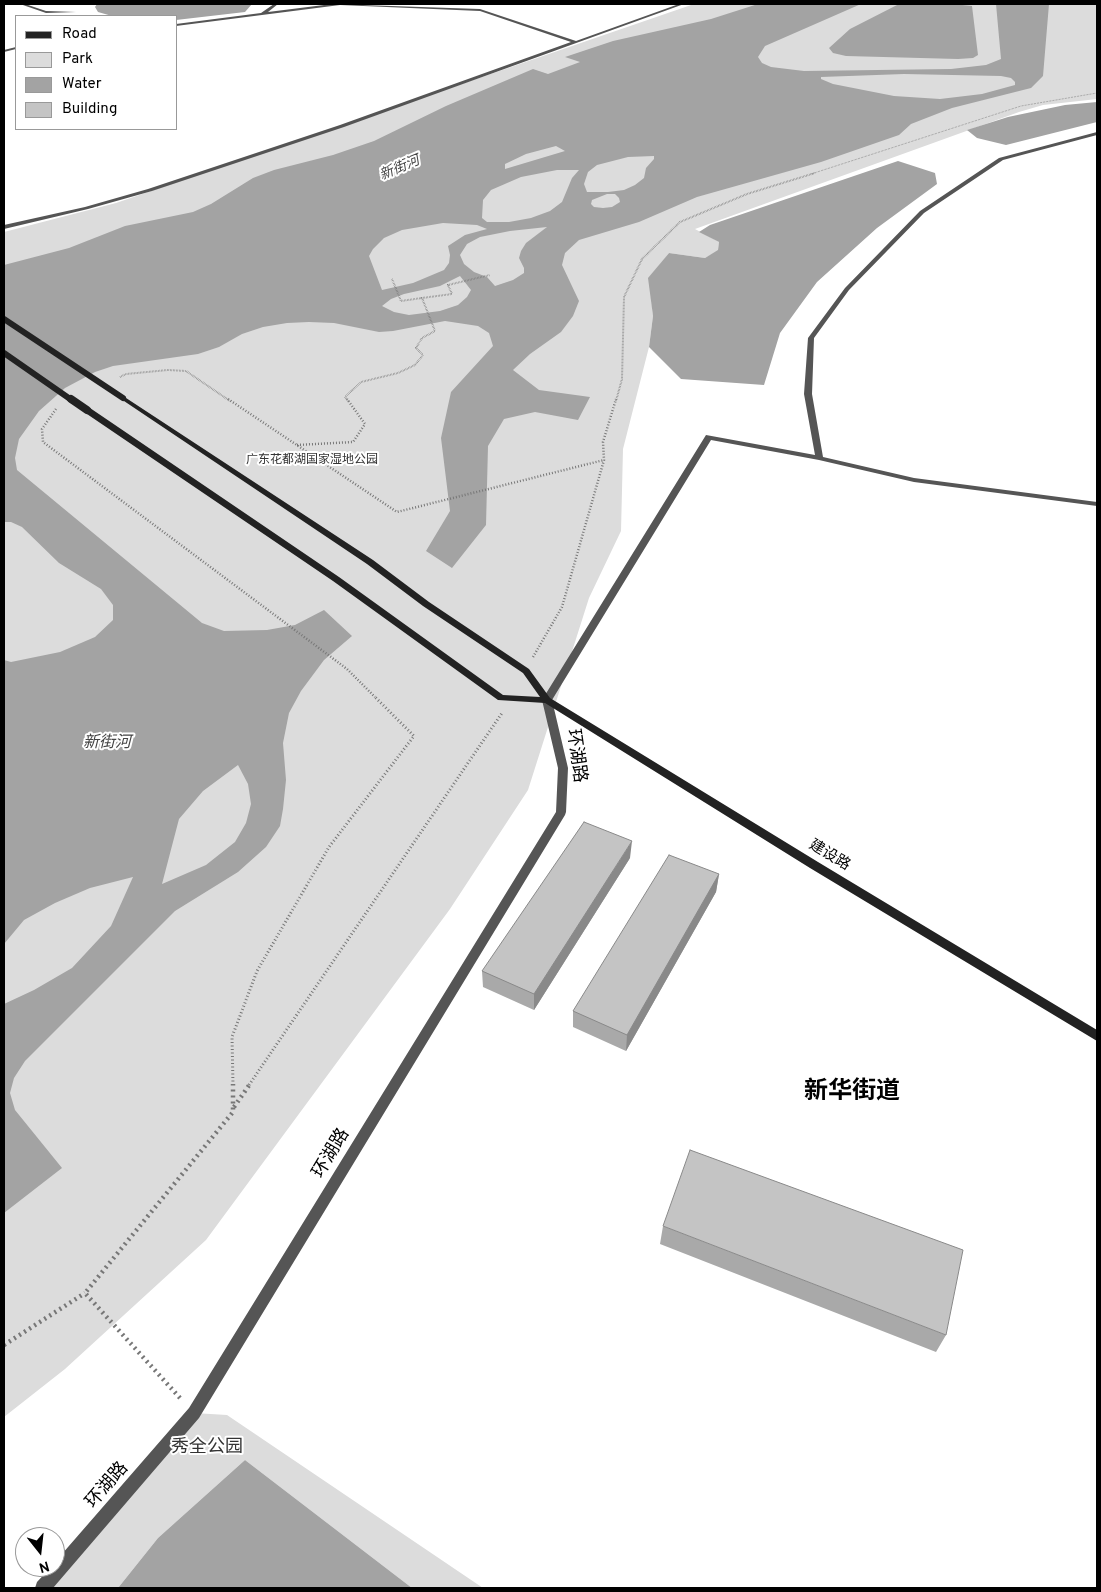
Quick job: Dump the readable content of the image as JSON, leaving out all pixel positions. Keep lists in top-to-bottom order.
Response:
{
  "streets": {
    "main road": ["建设路"],
    "street": ["环湖路"]
  },
  "crossings": [
    ["环湖路", "建设路"]
  ],
  "districts": ["新华街道"],
  "water": ["新街河"],
  "parks": ["广东花都湖国家湿地公园", "秀全公园"],
  "legend": [
    "Road",
    "Park",
    "Water",
    "Building"
  ],
  "north": "bottom"
}
